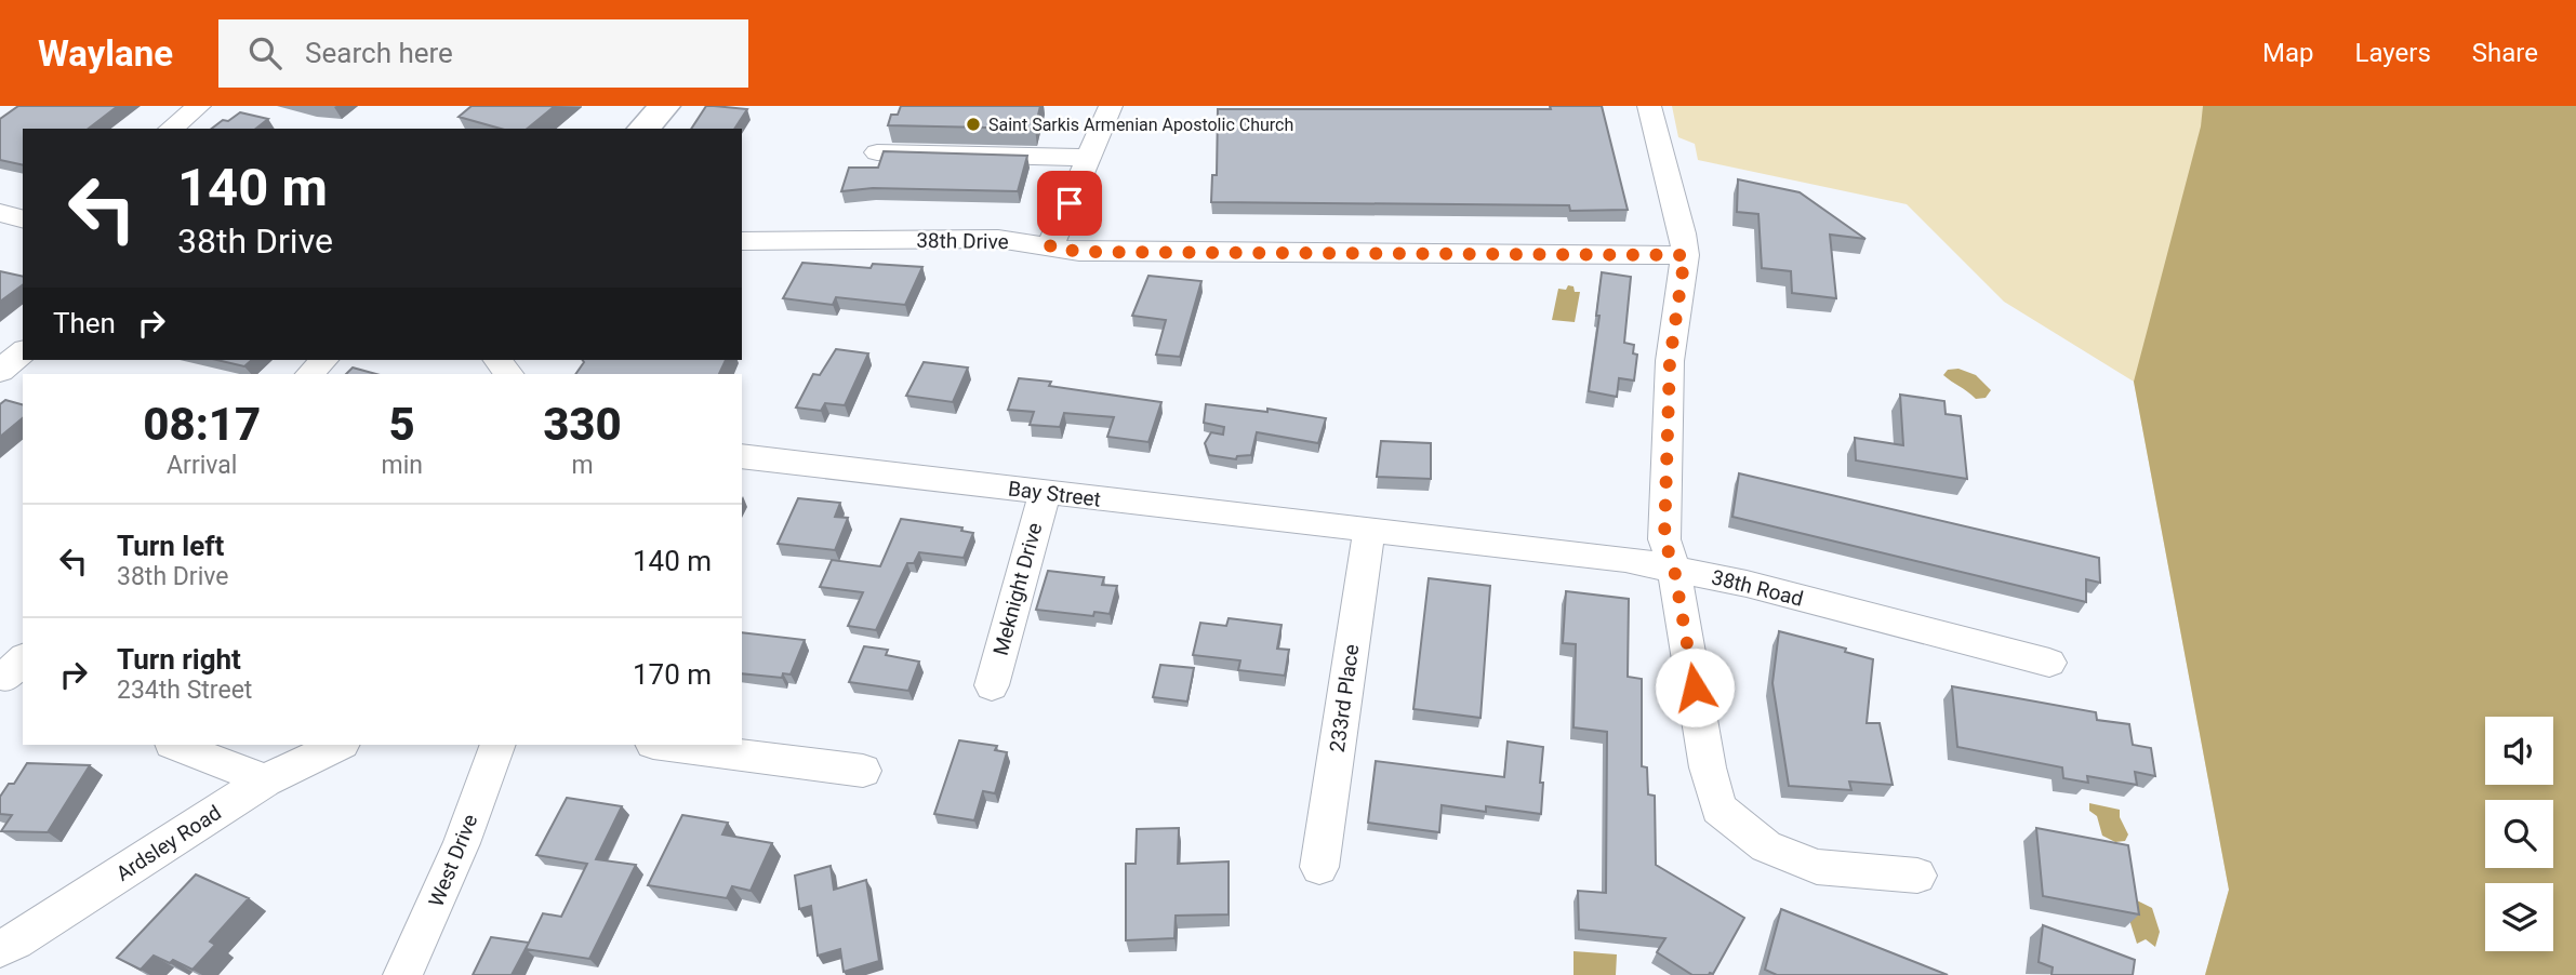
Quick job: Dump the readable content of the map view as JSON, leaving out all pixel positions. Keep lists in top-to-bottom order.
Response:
{
  "streets": {
    "street": [
      "38th Drive",
      "Bay Street",
      "38th Road",
      "Meknight Drive",
      "233rd Place",
      "Ardsley Road",
      "West Drive"
    ]
  },
  "crossings": [
    ["Bay Street", "38th Road"],
    ["Bay Street", "Meknight Drive"],
    ["Bay Street", "233rd Place"],
    ["38th Road", "233rd Place"]
  ],
  "places": ["Saint Sarkis Armenian Apostolic Church"],
  "page": {
    "header": "Waylane",
    "search": "Search here",
    "nav": ["Map", "Layers", "Share"],
    "turn": ["140 m", "38th Drive"],
    "then": "Then",
    "eta": [
      "08:17",
      "Arrival",
      "5",
      "min",
      "330",
      "m"
    ],
    "list": [
      {
        "name": "Turn left",
        "note": "38th Drive",
        "value": "140 m"
      },
      {
        "name": "Turn right",
        "note": "234th Street",
        "value": "170 m"
      }
    ]
  }
}
